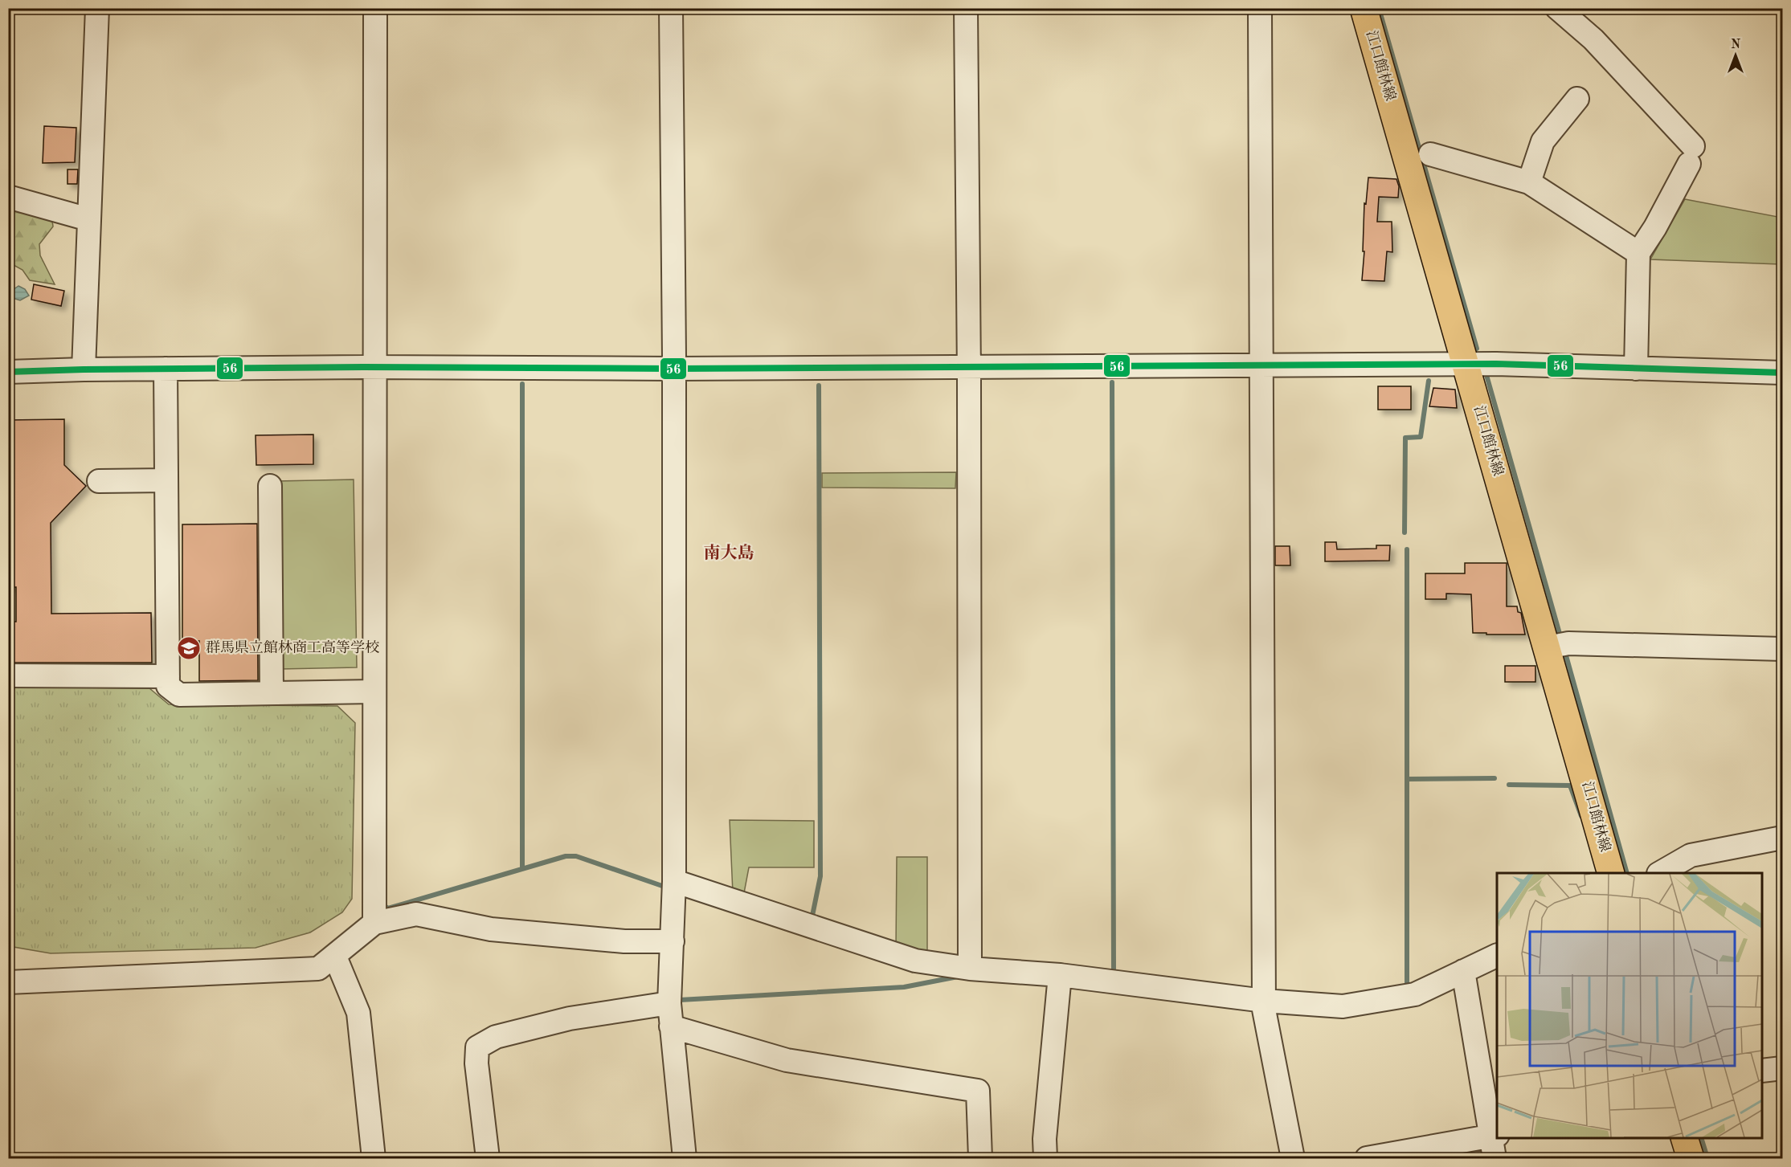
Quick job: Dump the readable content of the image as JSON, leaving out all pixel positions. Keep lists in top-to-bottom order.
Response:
{
  "streets": {
    "main road": ["江口館林線"]
  },
  "districts": ["南大島"],
  "places": {
    "school or university": ["群馬県立館林商工高等学校"]
  },
  "lines": ["transit line 56"],
  "north": "top"
}
